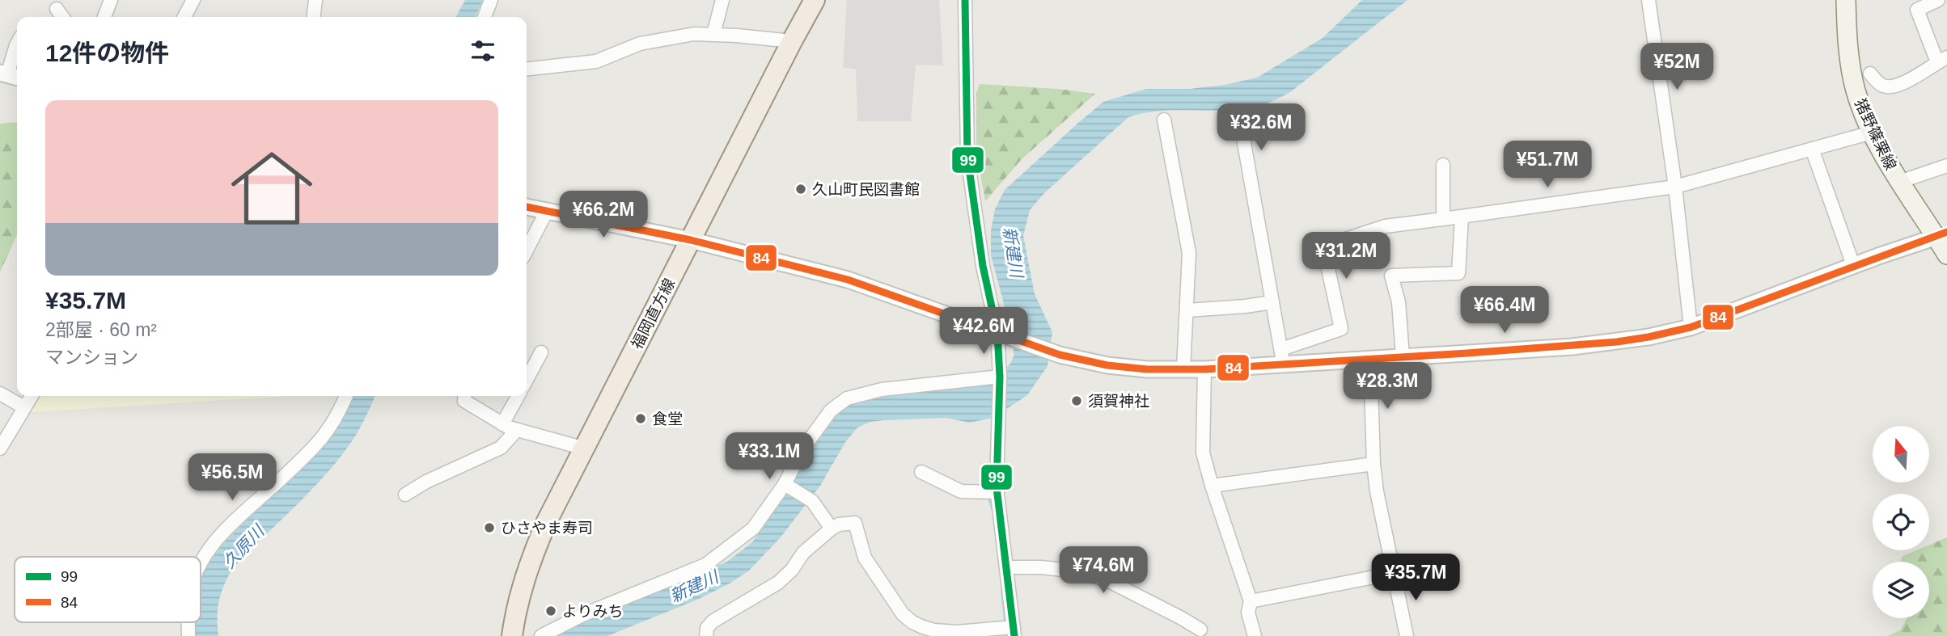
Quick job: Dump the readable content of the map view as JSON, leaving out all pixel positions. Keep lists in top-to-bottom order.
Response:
{
  "streets": {
    "main road": ["猪野篠栗線", "福岡直方線"]
  },
  "water": ["新建川", "久原川"],
  "places": [
    "久山町民図書館",
    "須賀神社",
    "食堂",
    "ひさやま寿司",
    "よりみち"
  ],
  "lines": ["transit line 99", "transit line 84"],
  "legend": ["99", "84"],
  "north": "top",
  "page": {
    "heading": "12件の物件",
    "price": [
      "¥52M",
      "¥32.6M",
      "¥51.7M",
      "¥66.2M",
      "¥31.2M",
      "¥66.4M",
      "¥42.6M",
      "¥28.3M",
      "¥33.1M",
      "¥56.5M",
      "¥74.6M",
      "¥35.7M"
    ],
    "list": [
      {
        "name": "¥35.7M",
        "note": "2部屋 · 60 m² · マンション"
      }
    ]
  }
}
